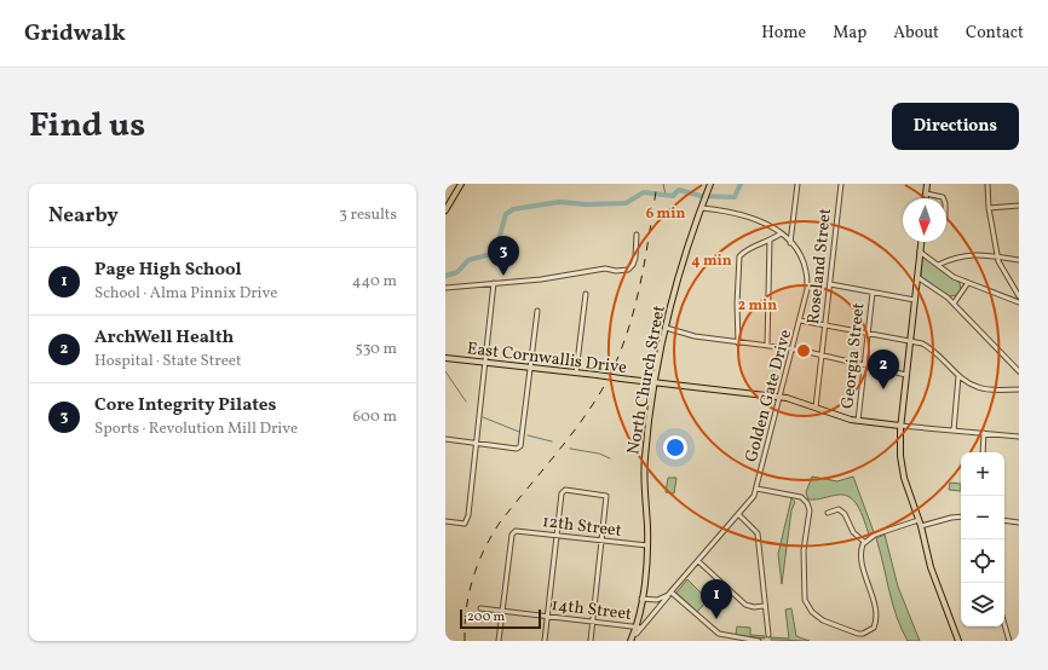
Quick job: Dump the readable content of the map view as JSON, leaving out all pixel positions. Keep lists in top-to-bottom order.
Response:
{
  "streets": {
    "main road": ["East Cornwallis Drive", "North Church Street"],
    "street": [
      "Roseland Street",
      "Georgia Street",
      "Golden Gate Drive",
      "12th Street",
      "14th Street"
    ]
  },
  "crossings": [
    ["Roseland Street", "East Cornwallis Drive"],
    ["Georgia Street", "East Cornwallis Drive"],
    ["East Cornwallis Drive", "North Church Street"],
    ["East Cornwallis Drive", "Golden Gate Drive"],
    ["North Church Street", "Golden Gate Drive"],
    ["North Church Street", "12th Street"],
    ["North Church Street", "14th Street"],
    ["Golden Gate Drive", "14th Street"],
    ["12th Street", "14th Street"]
  ],
  "scale_bar": "200 m",
  "north": "bottom",
  "page": {
    "header": "Gridwalk",
    "nav": [
      "Home",
      "Map",
      "About",
      "Contact"
    ],
    "title": "Find us",
    "buttons": "Directions",
    "heading": ["Nearby", "3 results"],
    "pins": ["3", "2", "1"],
    "list": [
      {
        "mark": "1",
        "name": "Page High School",
        "note": "School · Alma Pinnix Drive",
        "value": "440 m"
      },
      {
        "mark": "2",
        "name": "ArchWell Health",
        "note": "Hospital · State Street",
        "value": "530 m"
      },
      {
        "mark": "3",
        "name": "Core Integrity Pilates",
        "note": "Sports · Revolution Mill Drive",
        "value": "600 m"
      }
    ],
    "map_buttons": ["+", "−"],
    "scale": "200 m"
  },
  "rings": ["6 min", "4 min", "2 min"]
}
